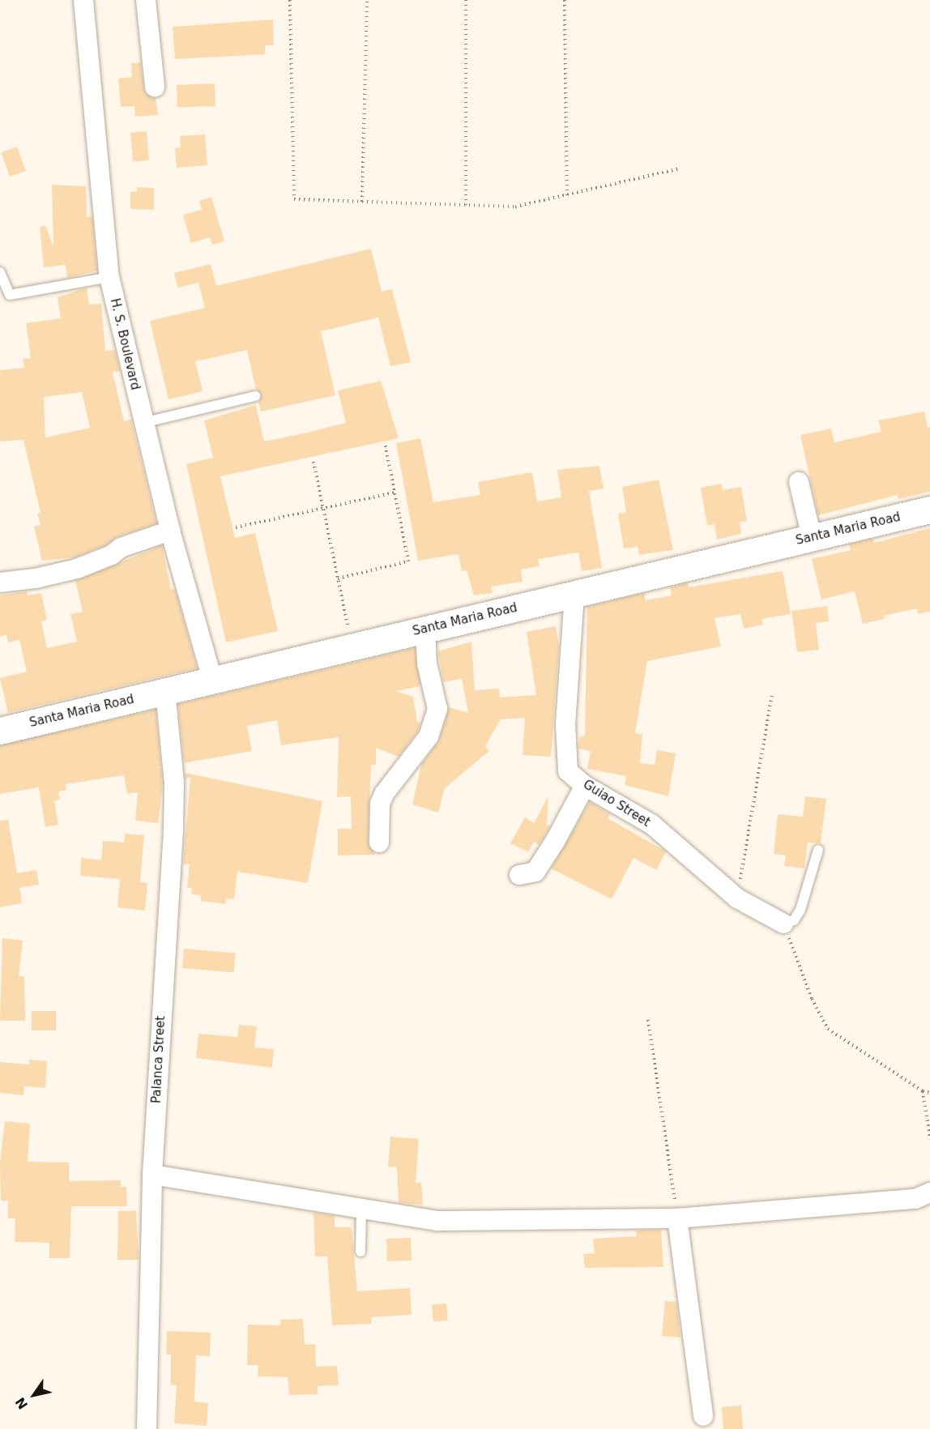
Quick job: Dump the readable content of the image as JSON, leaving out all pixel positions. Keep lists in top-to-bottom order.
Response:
{
  "streets": {
    "main road": ["Santa Maria Road"],
    "street": ["H. S. Boulevard", "Guiao Street", "Palanca Street"]
  },
  "crossings": [
    ["H. S. Boulevard", "Santa Maria Road"],
    ["Santa Maria Road", "Guiao Street"],
    ["Santa Maria Road", "Palanca Street"]
  ],
  "north": "bottom left"
}
